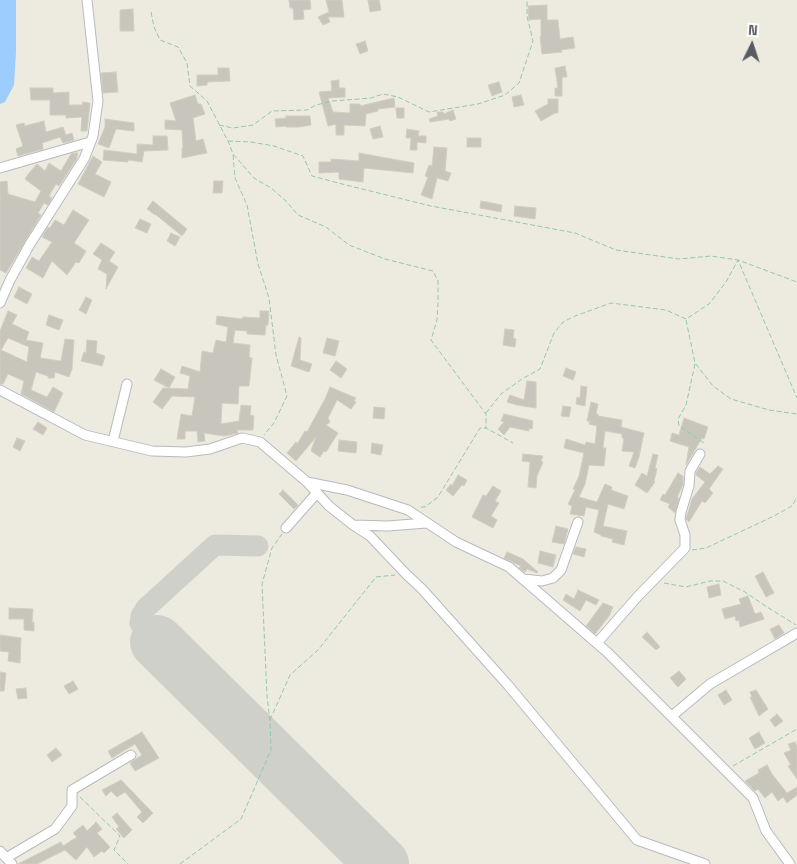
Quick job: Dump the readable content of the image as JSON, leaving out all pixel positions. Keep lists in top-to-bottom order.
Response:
{
  "north": "top"
}
